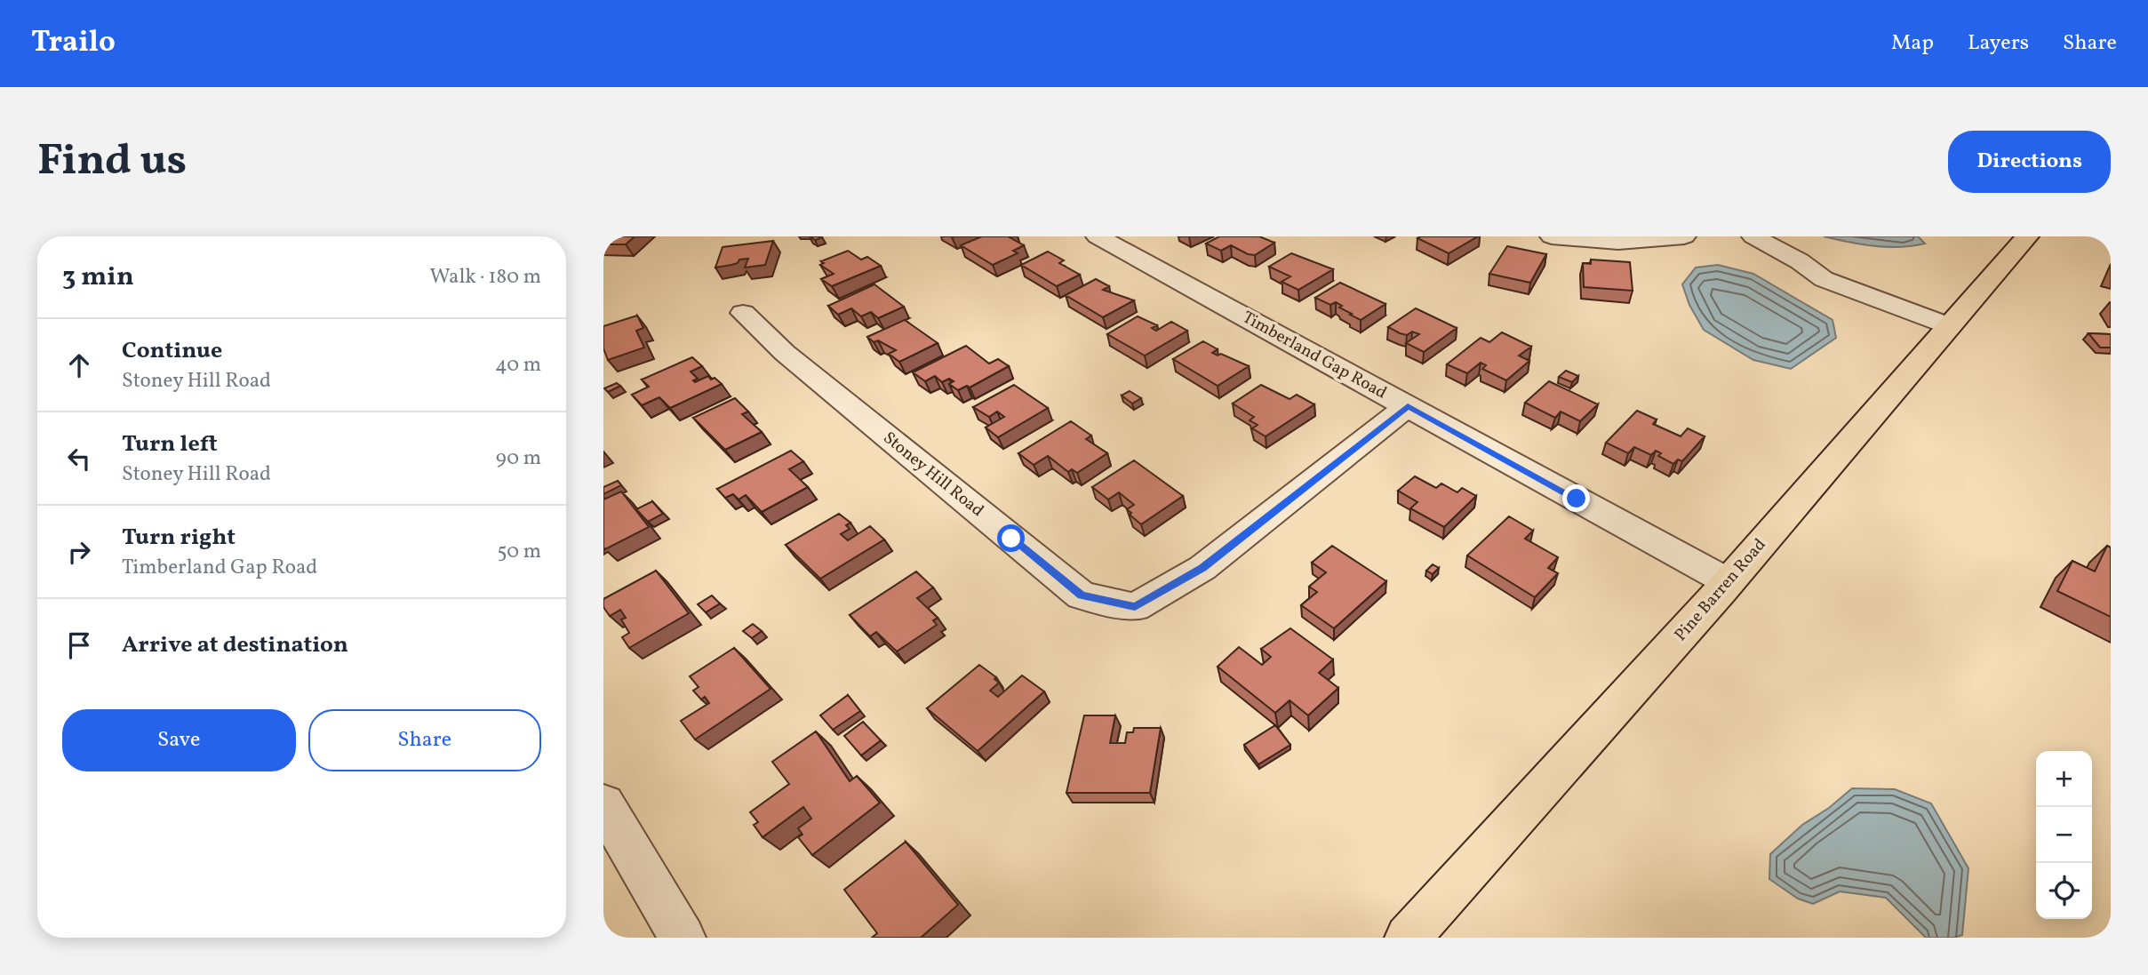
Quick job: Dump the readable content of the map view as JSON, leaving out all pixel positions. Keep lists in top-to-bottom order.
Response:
{
  "streets": {
    "main road": ["Pine Barren Road"],
    "street": ["Timberland Gap Road", "Stoney Hill Road"]
  },
  "crossings": [
    ["Timberland Gap Road", "Stoney Hill Road"],
    ["Timberland Gap Road", "Pine Barren Road"]
  ],
  "page": {
    "header": "Trailo",
    "nav": ["Map", "Layers", "Share"],
    "buttons": [
      "Directions",
      ["Save", "Share"]
    ],
    "title": "Find us",
    "heading": ["3 min", "Walk · 180 m"],
    "list": [
      ["Continue", "Stoney Hill Road", "40 m"],
      ["Turn left", "Stoney Hill Road", "90 m"],
      ["Turn right", "Timberland Gap Road", "50 m"],
      "Arrive at destination"
    ],
    "map_buttons": ["+", "−"]
  }
}
